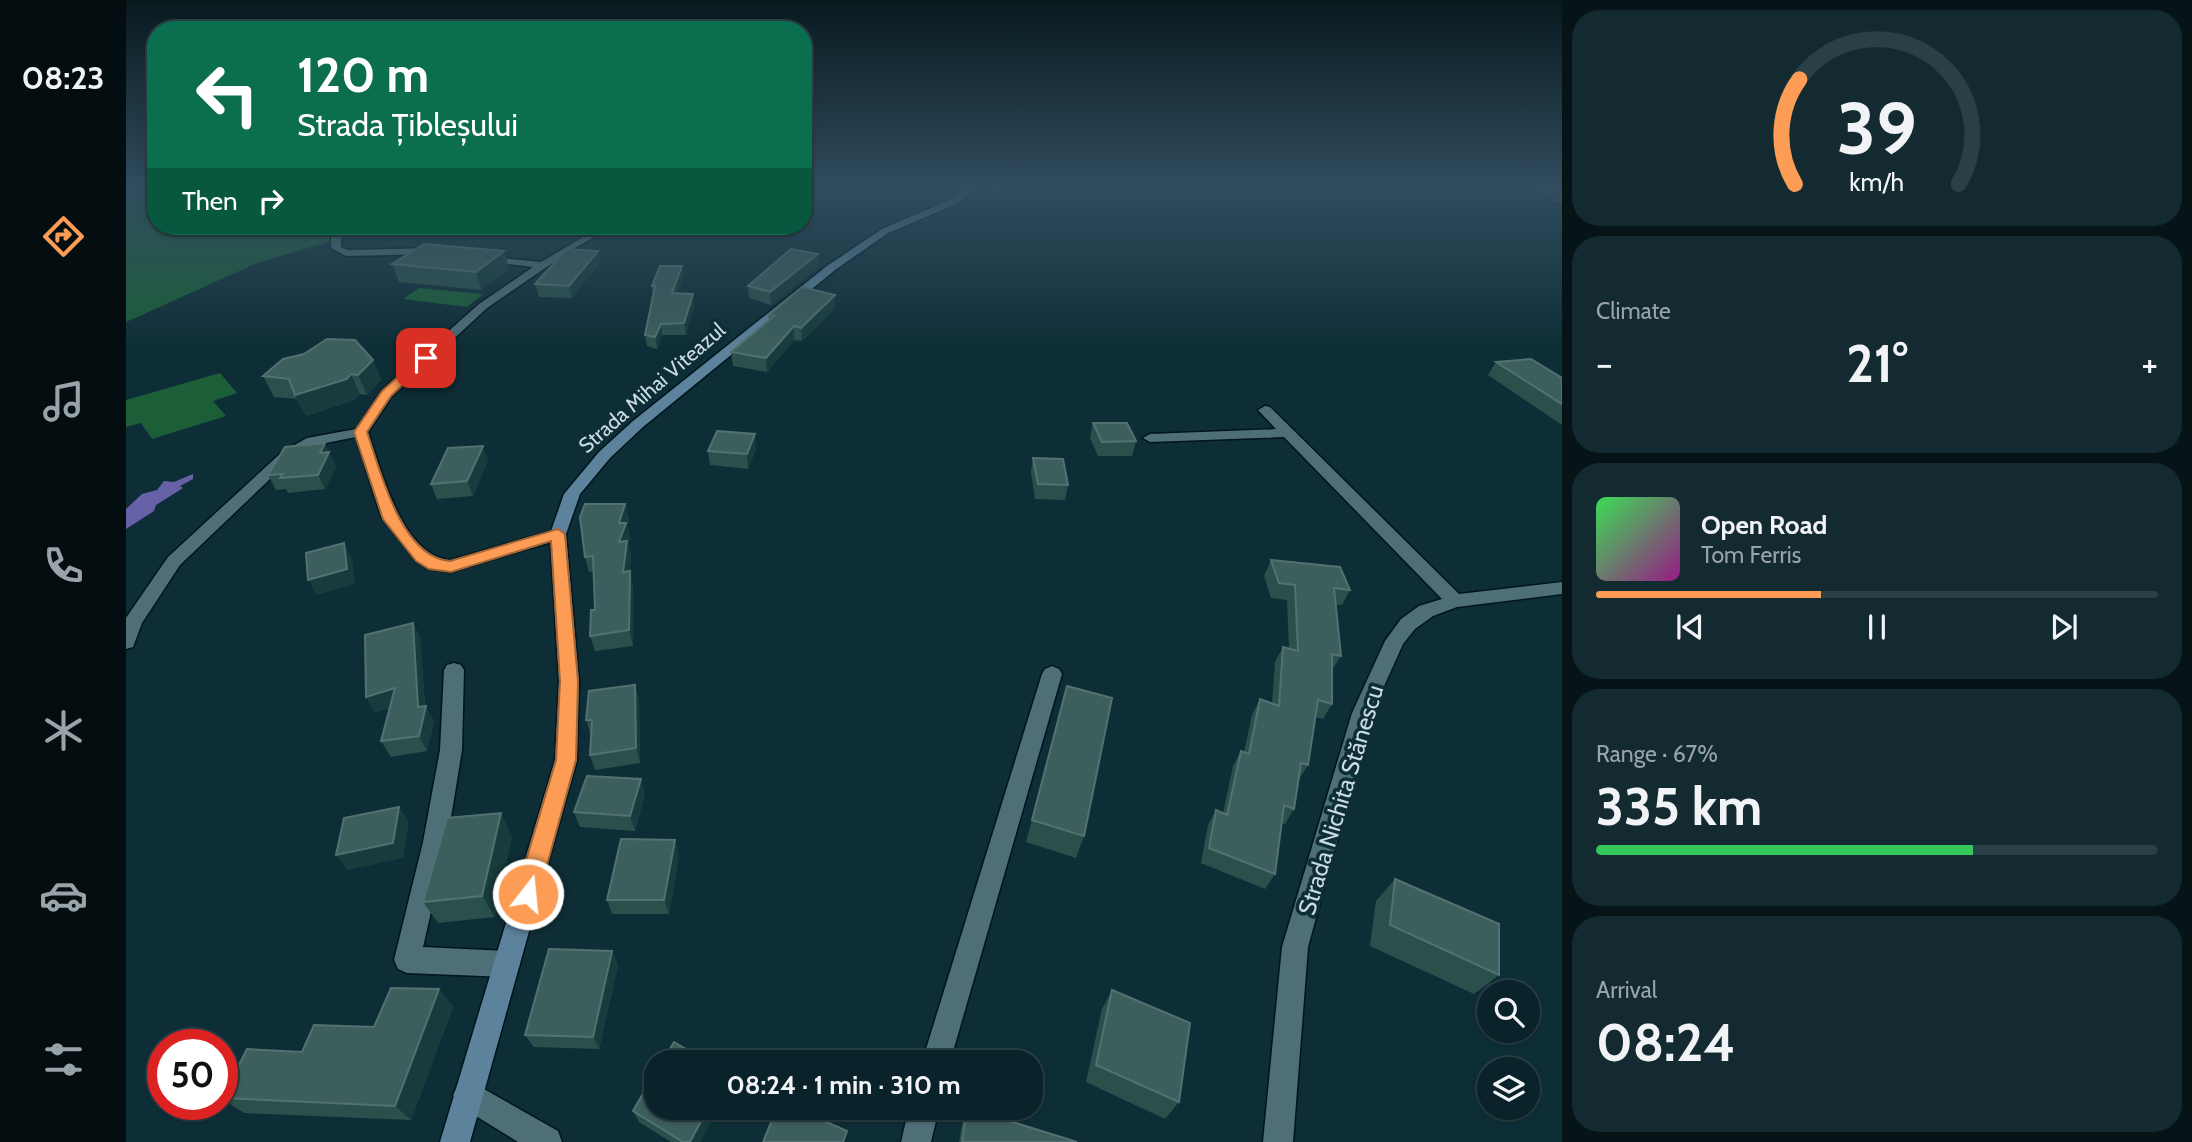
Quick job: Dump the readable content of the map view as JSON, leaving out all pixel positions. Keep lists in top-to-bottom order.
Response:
{
  "streets": {
    "main road": ["Strada Mihai Viteazul"],
    "street": ["Strada Nichita Stănescu"]
  },
  "page": {
    "tabs": "08:23",
    "turn": ["120 m", "Strada Țibleșului"],
    "then": "Then",
    "tile": [
      "Climate",
      ["Range · 67%", "335 km"],
      ["Arrival", "08:24"]
    ],
    "heat": ["−", "21°", "+"],
    "song": ["Open Road", "Tom Ferris"],
    "limit": "50",
    "trip": "08:24 · 1 min · 310 m",
    "gauge": ["39", "km/h"]
  }
}
